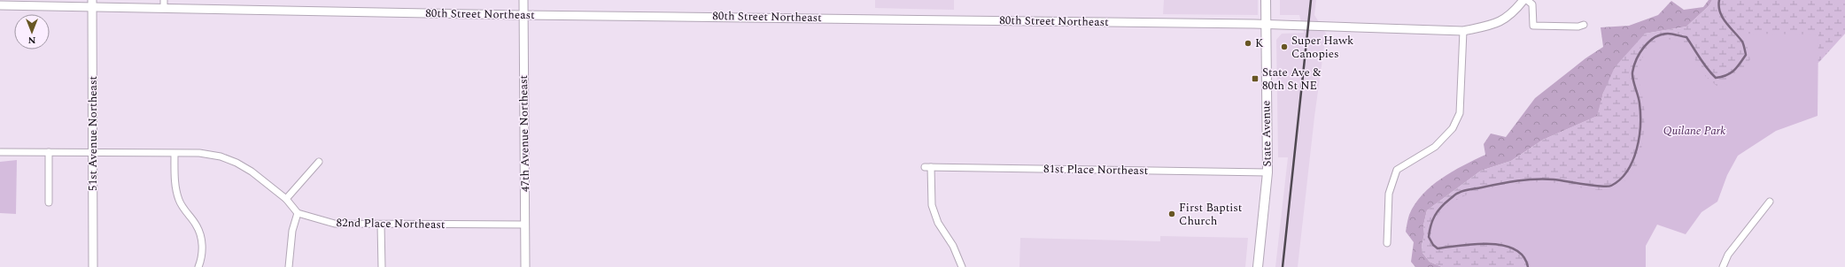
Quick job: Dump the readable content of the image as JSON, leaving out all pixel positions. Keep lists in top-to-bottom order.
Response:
{
  "streets": {
    "main road": ["State Avenue"],
    "street": [
      "80th Street Northeast",
      "51st Avenue Northeast",
      "47th Avenue Northeast",
      "81st Place Northeast",
      "82nd Place Northeast"
    ]
  },
  "crossings": [
    ["80th Street Northeast", "51st Avenue Northeast"],
    ["80th Street Northeast", "47th Avenue Northeast"],
    ["80th Street Northeast", "State Avenue"],
    ["47th Avenue Northeast", "82nd Place Northeast"],
    ["State Avenue", "81st Place Northeast"]
  ],
  "parks": ["Quilane Park"],
  "places": {
    "other": ["K", "Super Hawk Canopies", "First Baptist Church"],
    "transit": ["State Ave & 80th St NE"]
  },
  "north": "bottom"
}
